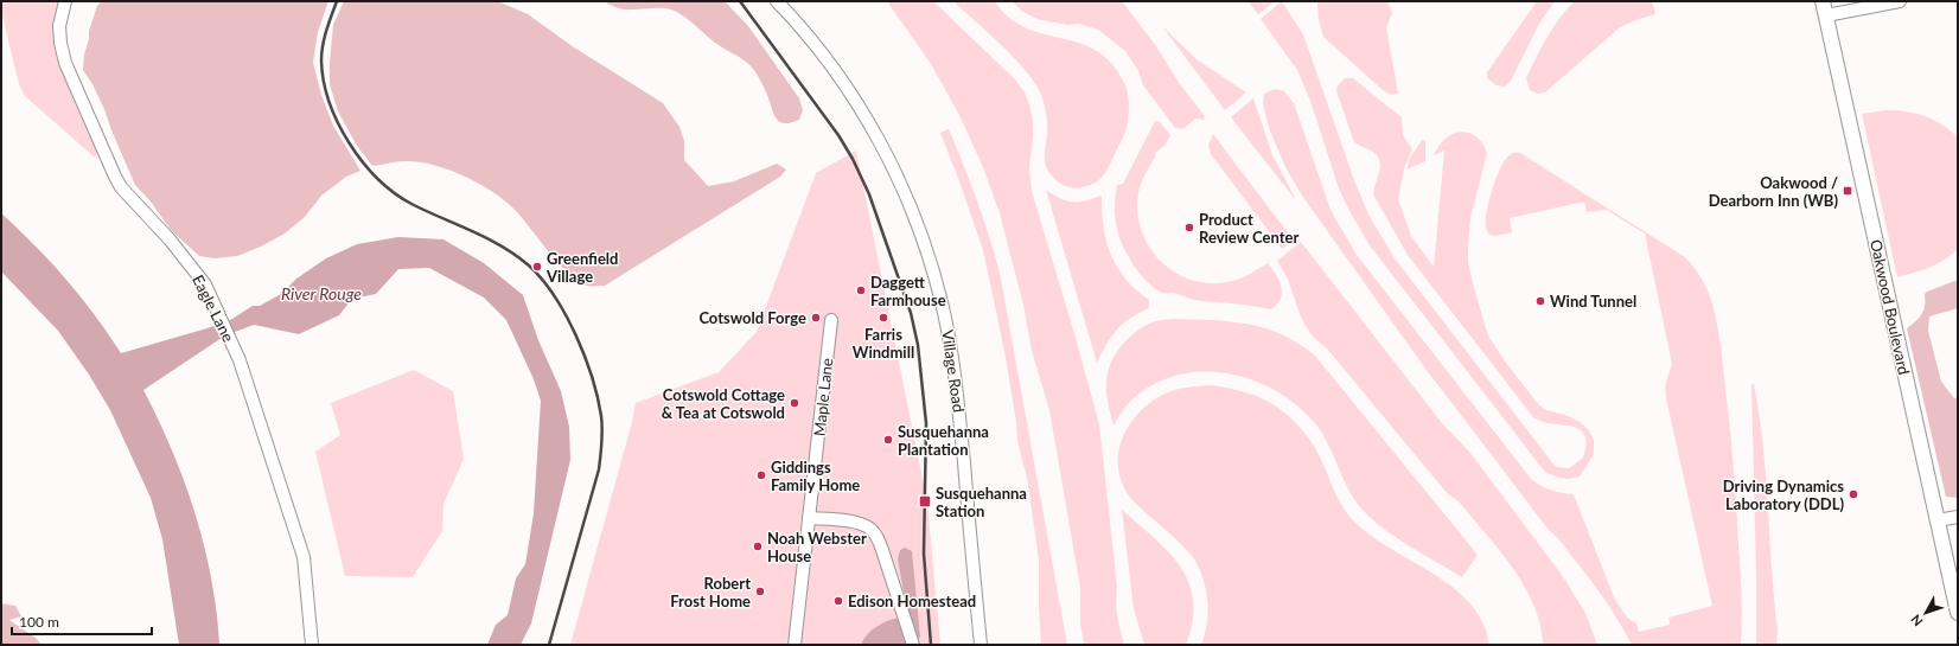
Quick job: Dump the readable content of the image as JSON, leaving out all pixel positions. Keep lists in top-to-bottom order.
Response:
{
  "streets": {
    "main road": ["Oakwood Boulevard"],
    "street": ["Eagle Lane", "Village Road", "Maple Lane"]
  },
  "water": ["River Rouge"],
  "places": {
    "transit": ["Oakwood / Dearborn Inn (WB)", "Susquehanna Station"],
    "other": [
      "Product Review Center",
      "Greenfield Village",
      "Daggett Farmhouse",
      "Wind Tunnel",
      "Cotswold Forge",
      "Farris Windmill",
      "Cotswold Cottage & Tea at Cotswold",
      "Susquehanna Plantation",
      "Giddings Family Home",
      "Driving Dynamics Laboratory (DDL)",
      "Noah Webster House",
      "Robert Frost Home",
      "Edison Homestead"
    ]
  },
  "scale_bar": "100 m",
  "north": "bottom left"
}
